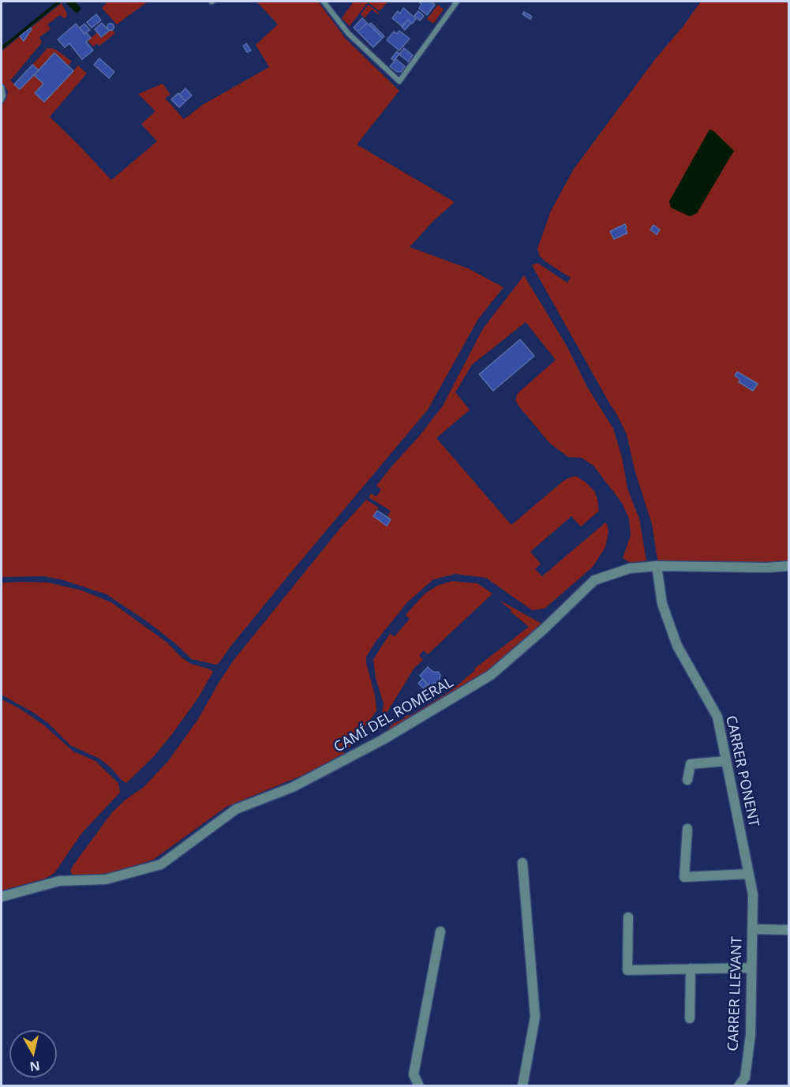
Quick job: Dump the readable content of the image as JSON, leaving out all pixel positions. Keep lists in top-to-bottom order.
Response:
{
  "streets": {
    "street": ["CAMÍ DEL ROMERAL", "CARRER PONENT", "CARRER LLEVANT"]
  },
  "crossings": [
    ["CAMÍ DEL ROMERAL", "CARRER PONENT"],
    ["CARRER PONENT", "CARRER LLEVANT"]
  ],
  "north": "bottom"
}
